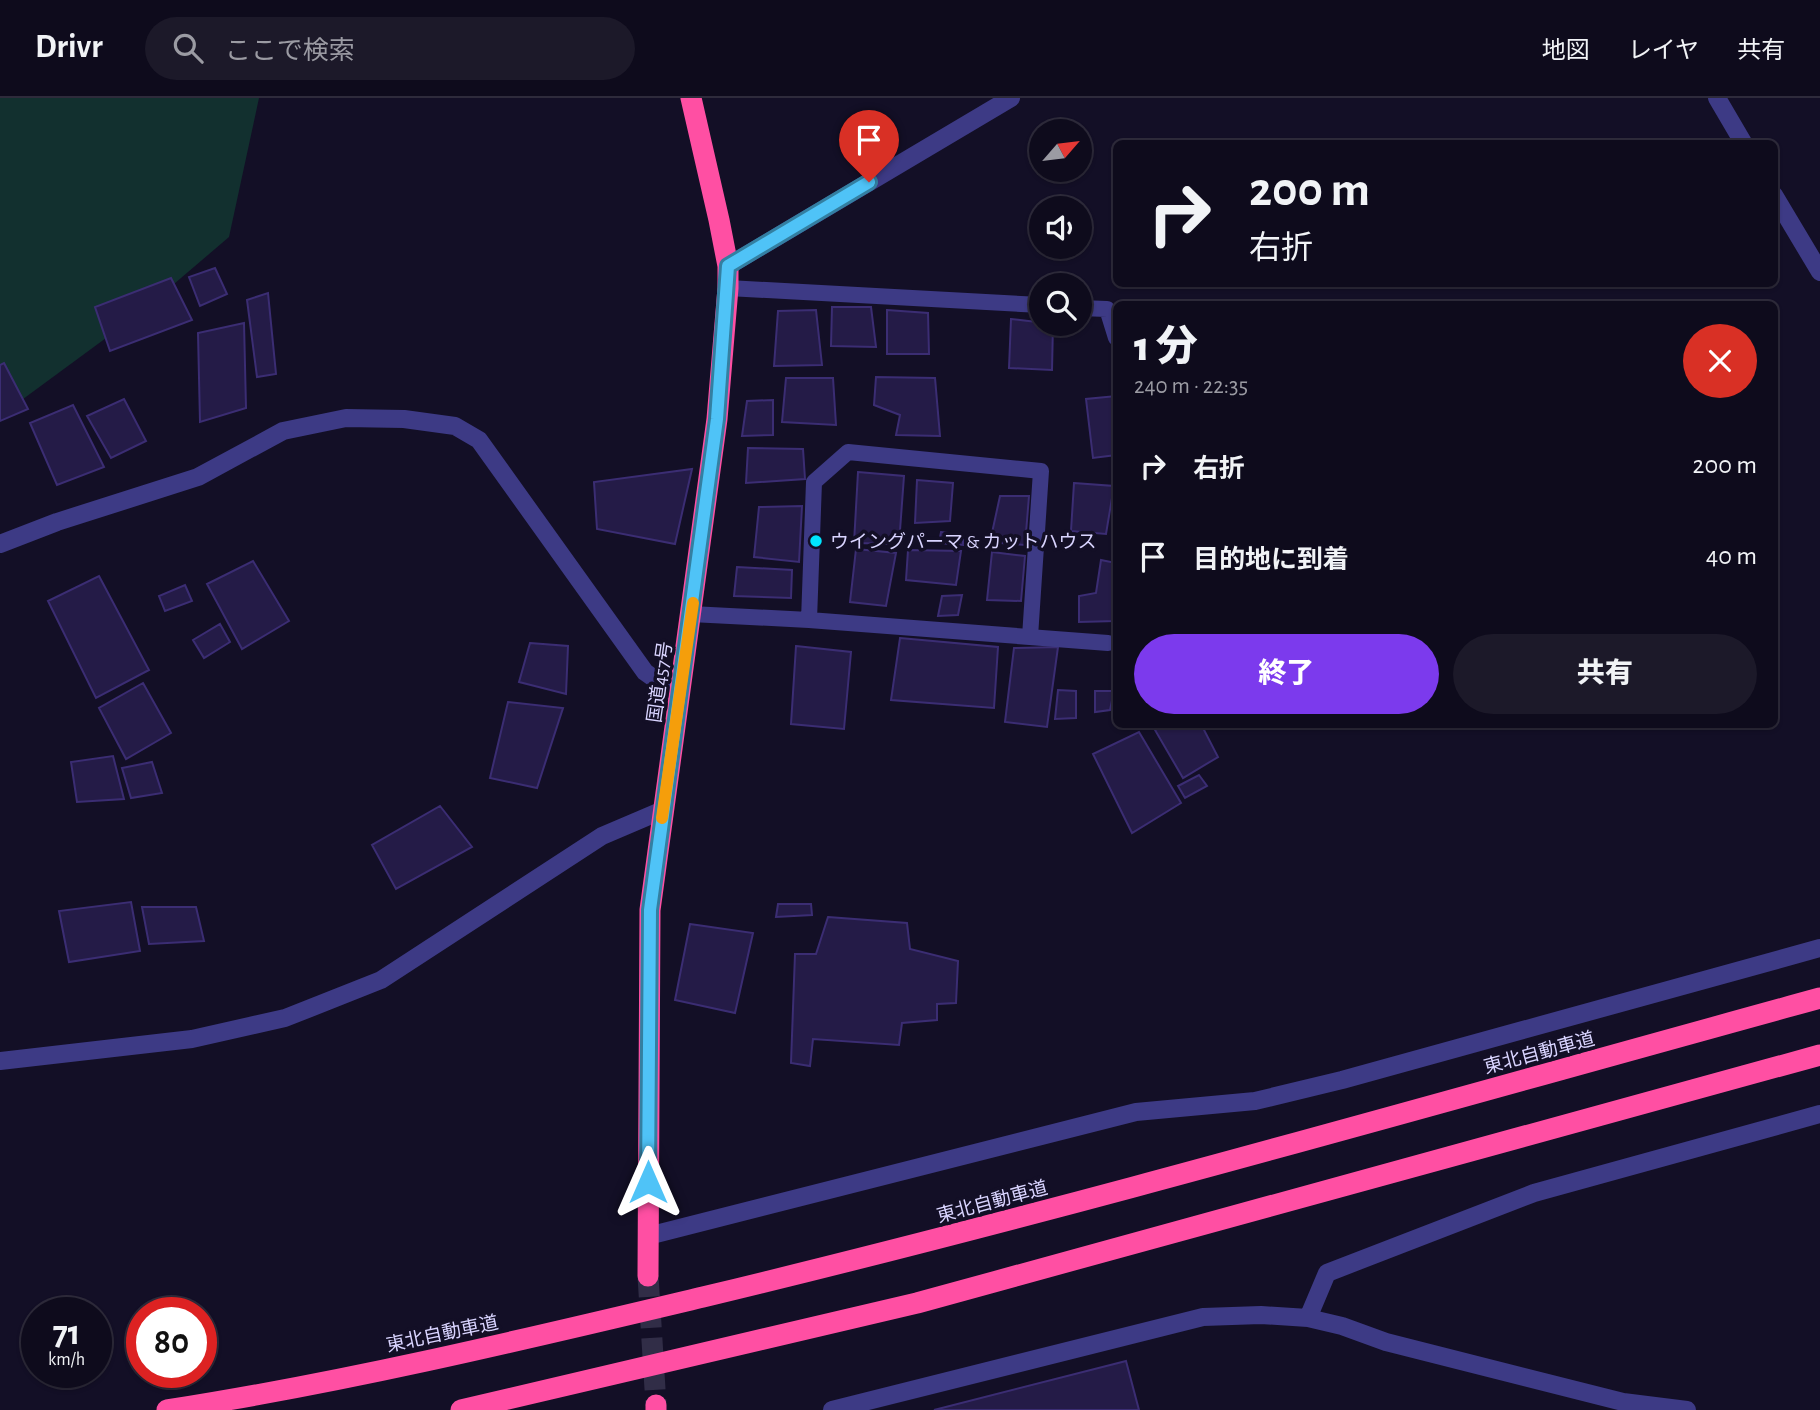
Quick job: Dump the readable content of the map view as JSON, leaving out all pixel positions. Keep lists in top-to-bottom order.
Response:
{
  "streets": {
    "highway": ["国道457号", "東北自動車道"]
  },
  "places": ["ウイングパーマ & カットハウス"],
  "north": "top right",
  "page": {
    "header": "Drivr",
    "search": "ここで検索",
    "nav": ["地図", "レイヤ", "共有"],
    "turn": ["200 m", "右折"],
    "heading": ["1 分", "240 m · 22:35"],
    "list": [
      {
        "name": "右折",
        "value": "200 m"
      },
      {
        "name": "目的地に到着",
        "value": "40 m"
      }
    ],
    "buttons": ["終了", "共有"],
    "speed": "71 km/h",
    "limit": "80"
  }
}
